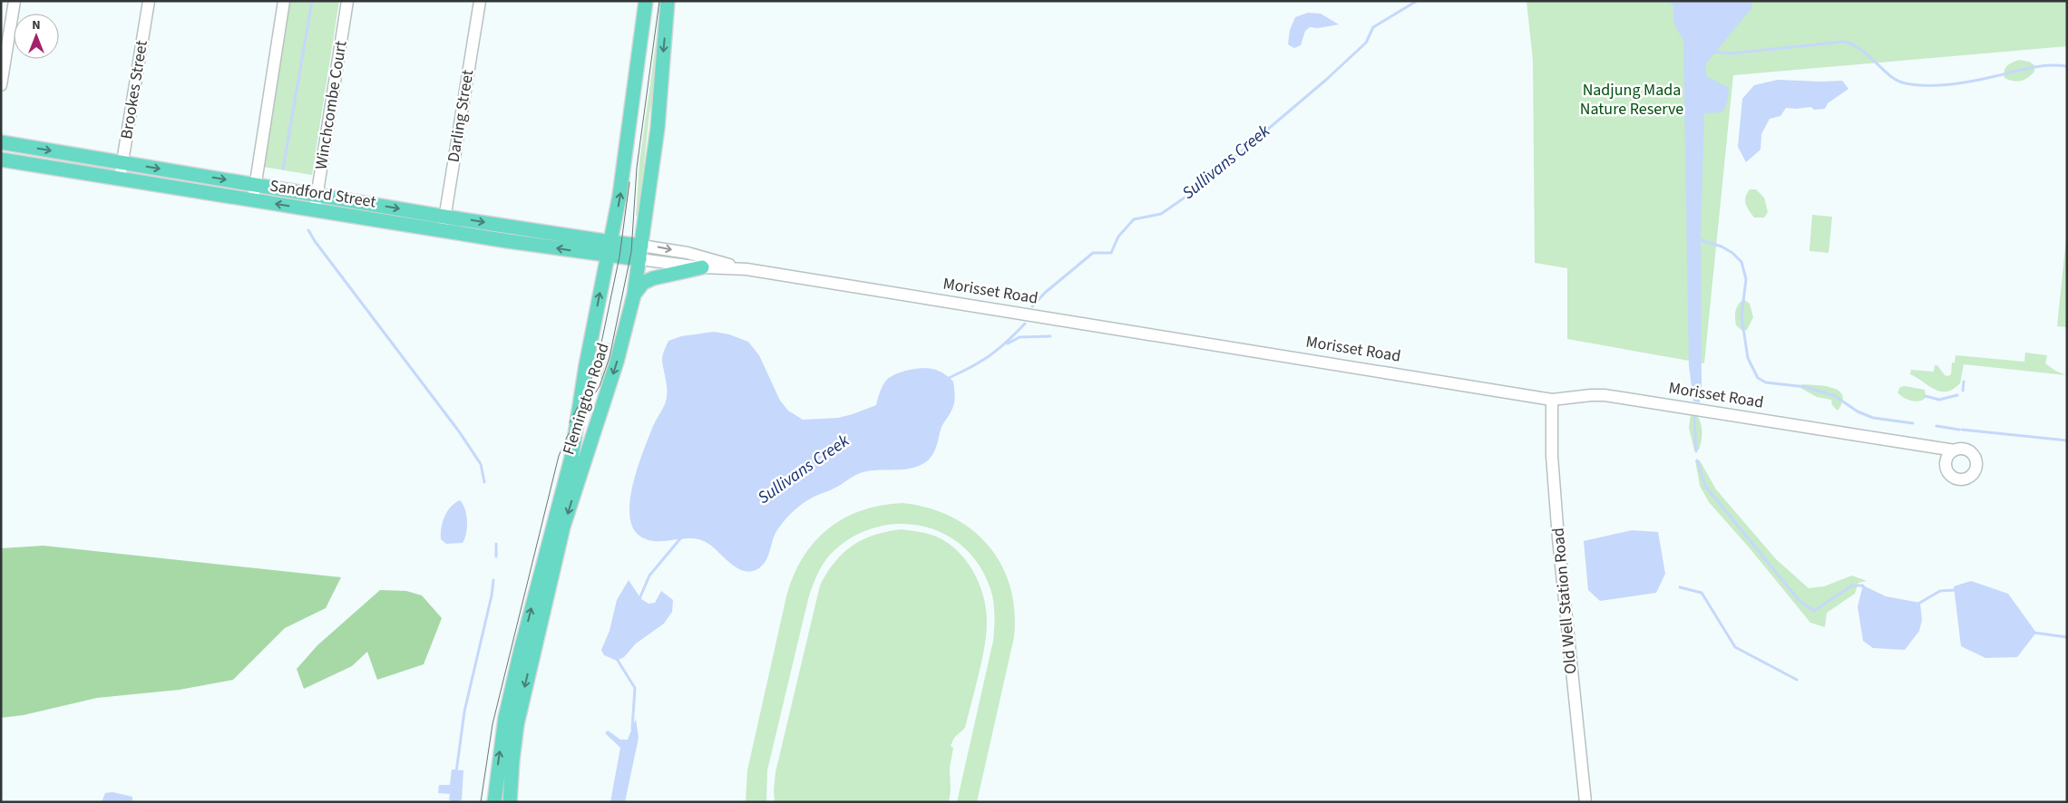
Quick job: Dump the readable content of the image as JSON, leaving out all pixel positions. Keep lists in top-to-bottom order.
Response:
{
  "streets": {
    "main road": ["Sandford Street", "Flemington Road"],
    "street": [
      "Brookes Street",
      "Winchcombe Court",
      "Darling Street",
      "Morisset Road",
      "Old Well Station Road"
    ]
  },
  "crossings": [
    ["Brookes Street", "Sandford Street"],
    ["Winchcombe Court", "Sandford Street"],
    ["Darling Street", "Sandford Street"],
    ["Sandford Street", "Morisset Road"],
    ["Sandford Street", "Flemington Road"],
    ["Morisset Road", "Flemington Road"],
    ["Morisset Road", "Old Well Station Road"]
  ],
  "water": ["Sullivans Creek"],
  "parks": ["Nadjung Mada Nature Reserve"],
  "north": "top"
}
